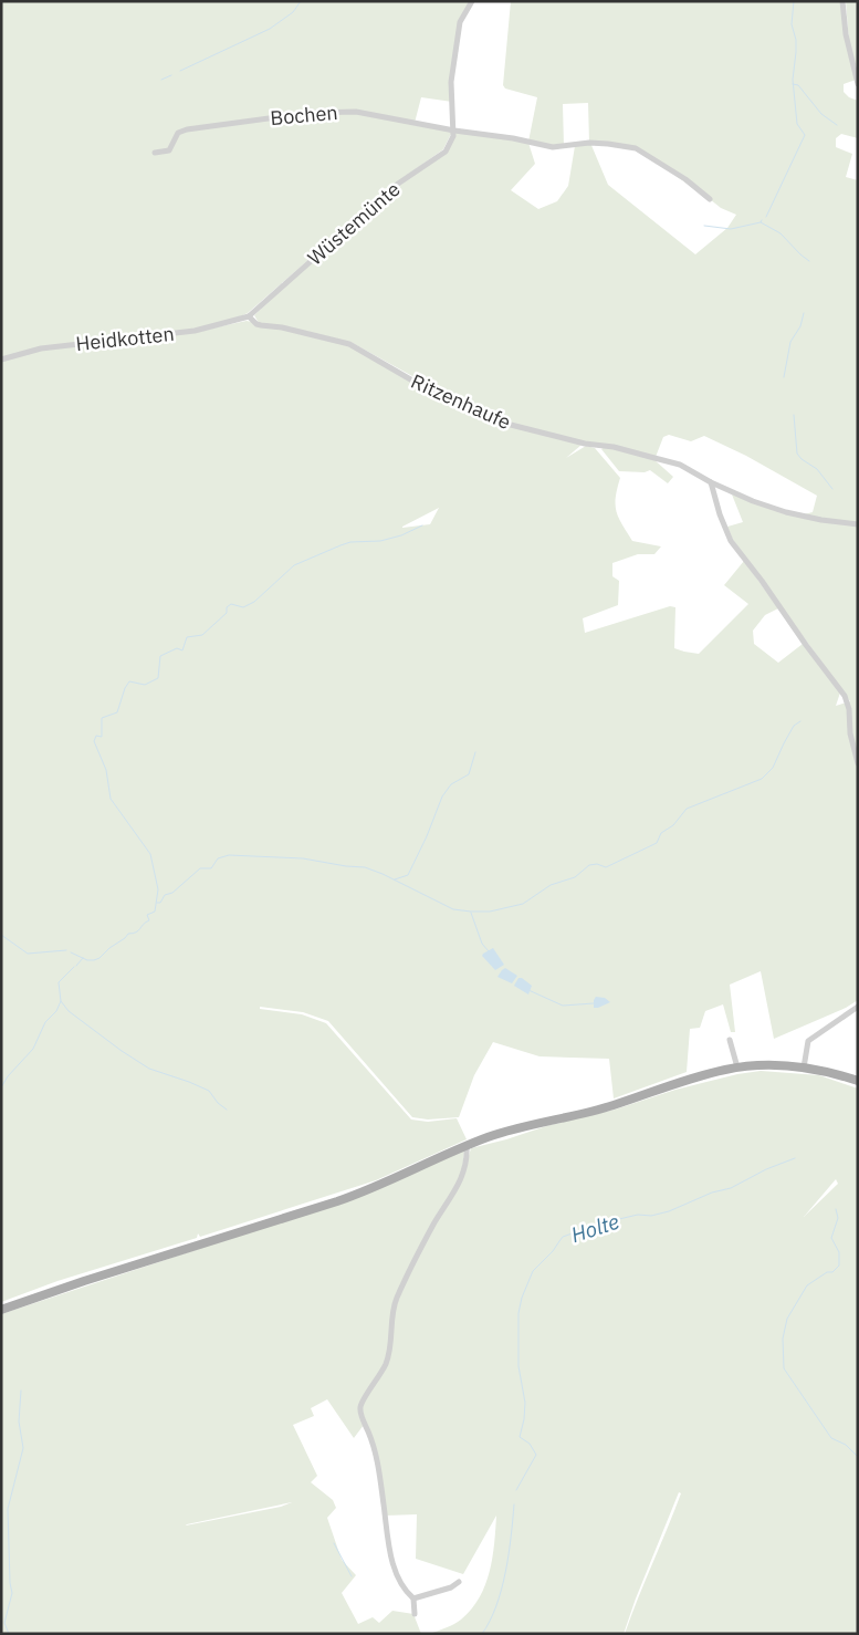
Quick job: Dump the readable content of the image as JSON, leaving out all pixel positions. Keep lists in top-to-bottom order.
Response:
{
  "streets": {
    "street": [
      "Bochen",
      "Wüstemünte",
      "Heidkotten",
      "Ritzenhaufe"
    ]
  },
  "crossings": [
    ["Bochen", "Wüstemünte"],
    ["Wüstemünte", "Heidkotten"],
    ["Wüstemünte", "Ritzenhaufe"],
    ["Heidkotten", "Ritzenhaufe"]
  ],
  "water": ["Holte"]
}
